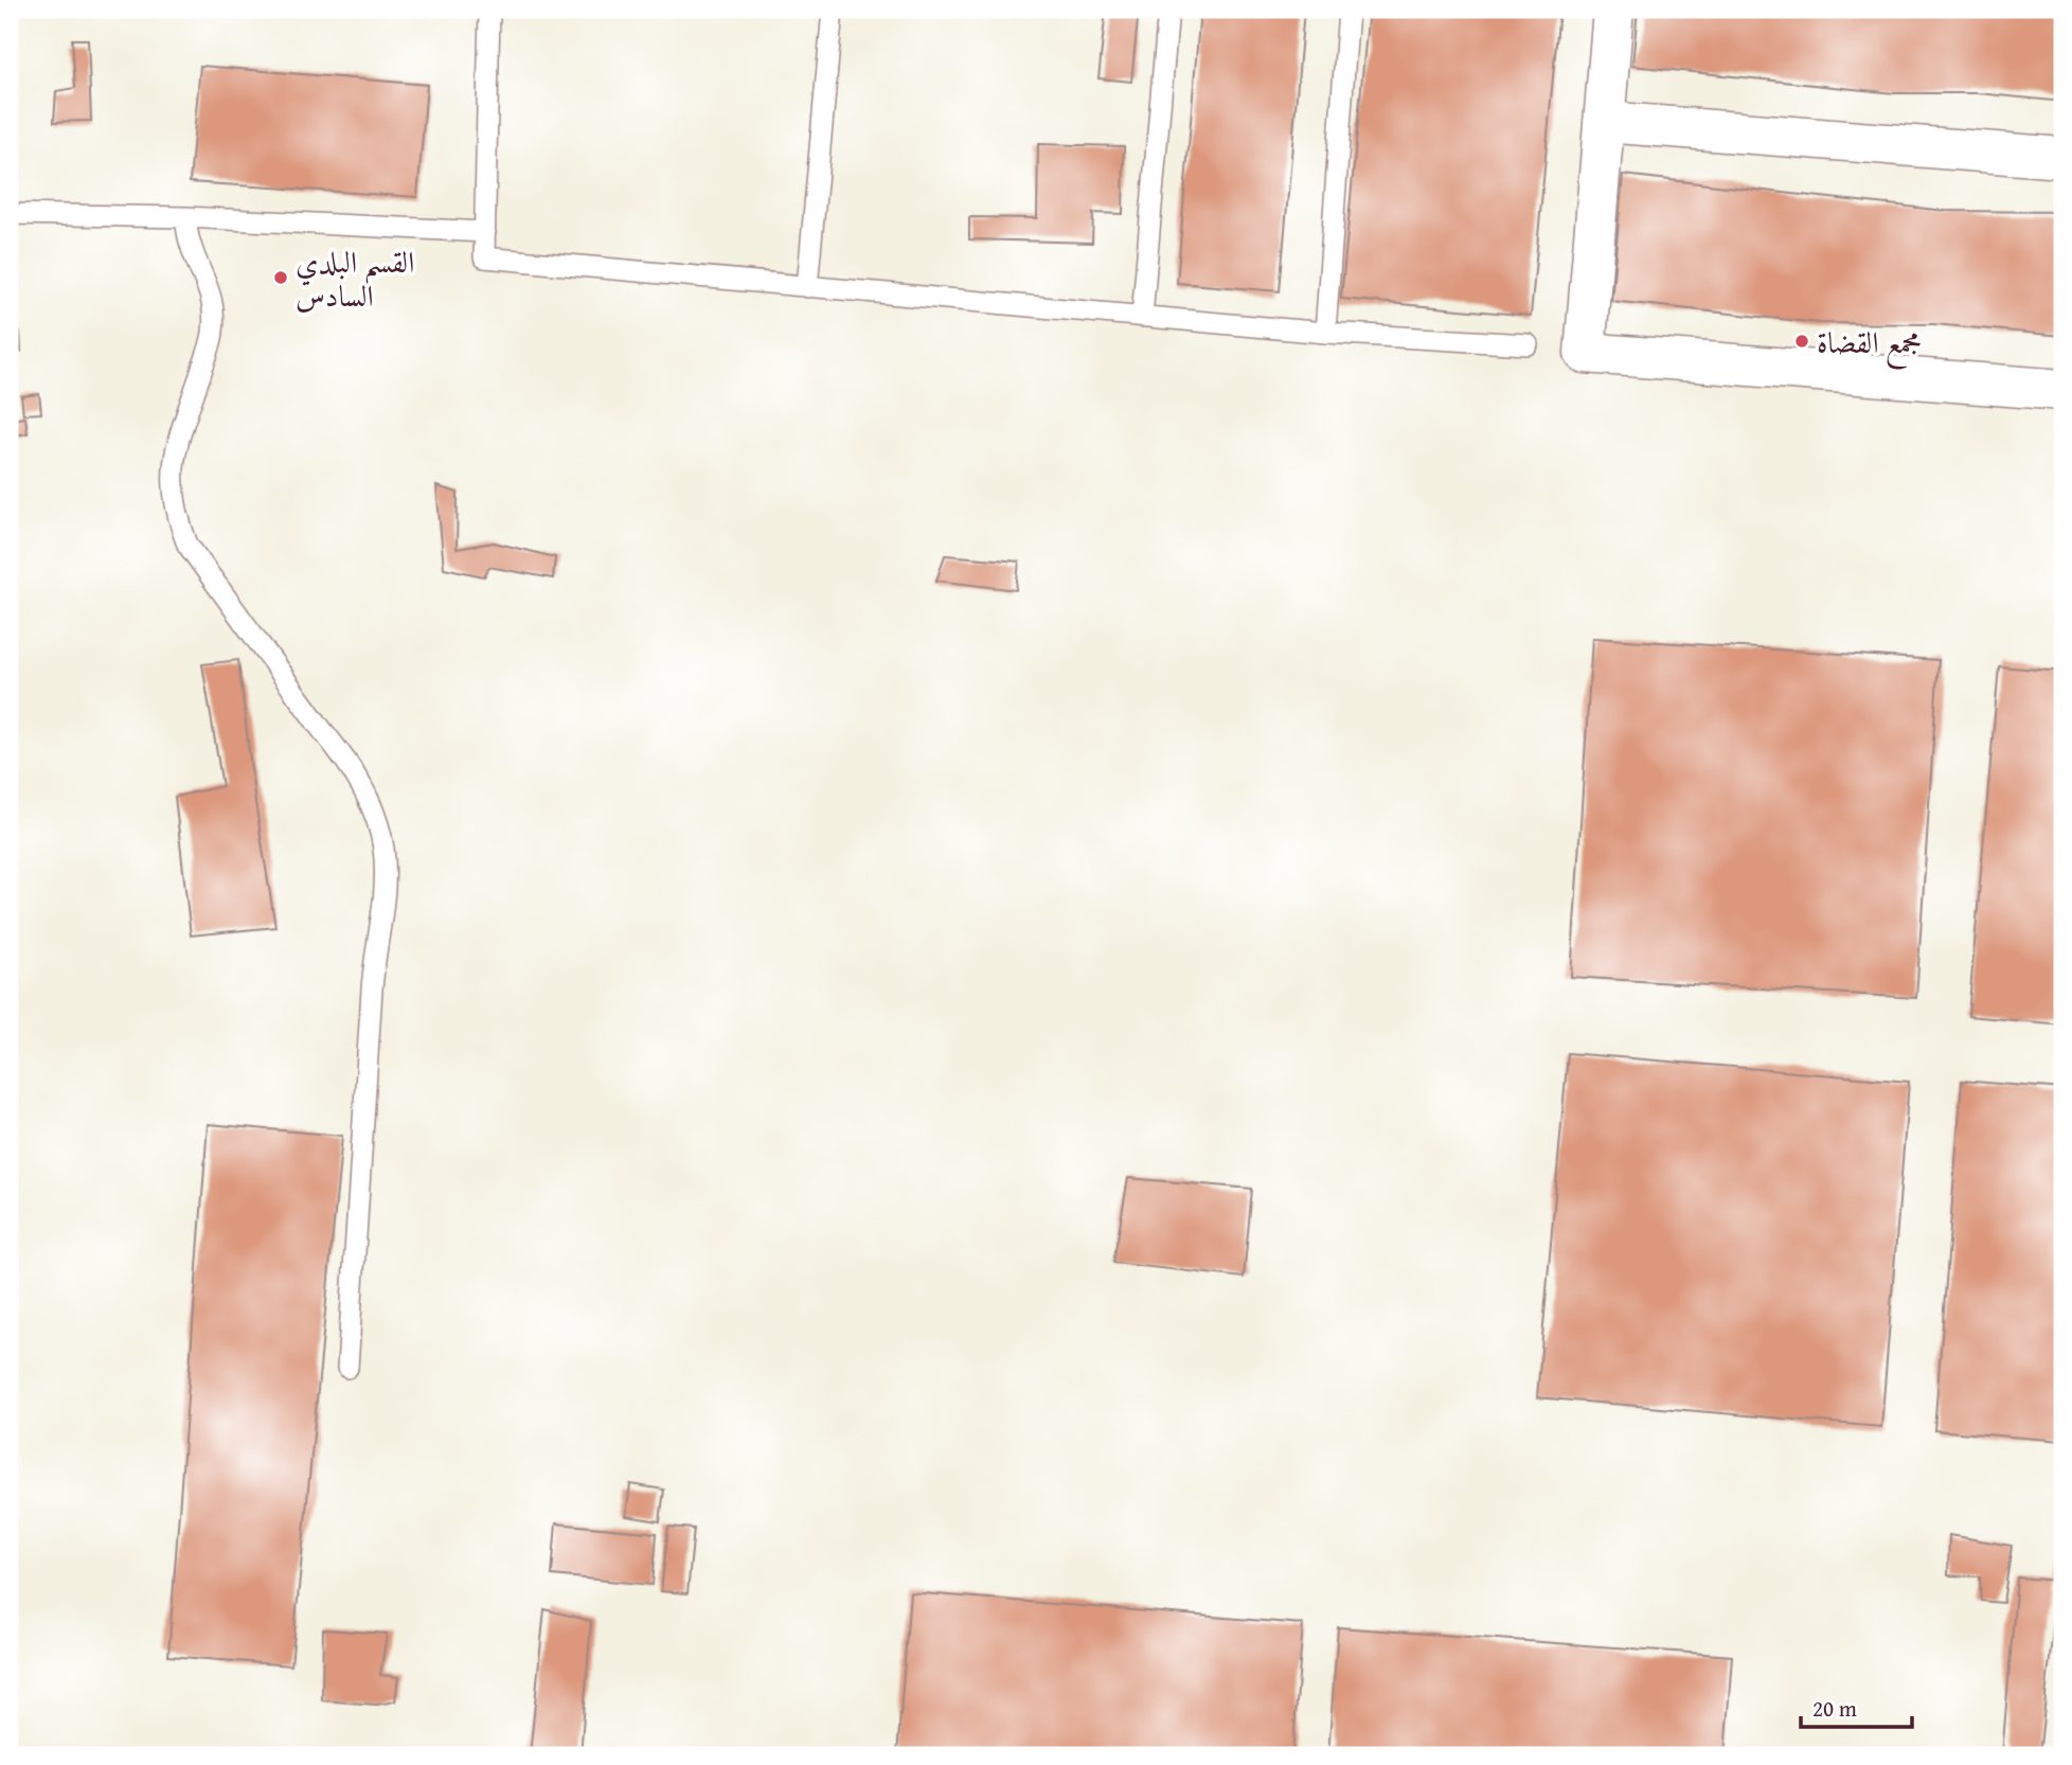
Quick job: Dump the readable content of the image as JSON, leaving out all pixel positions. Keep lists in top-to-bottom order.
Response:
{
  "places": ["القسم البلدي السادس", "مجمع القضاة"],
  "scale_bar": "20 m"
}
